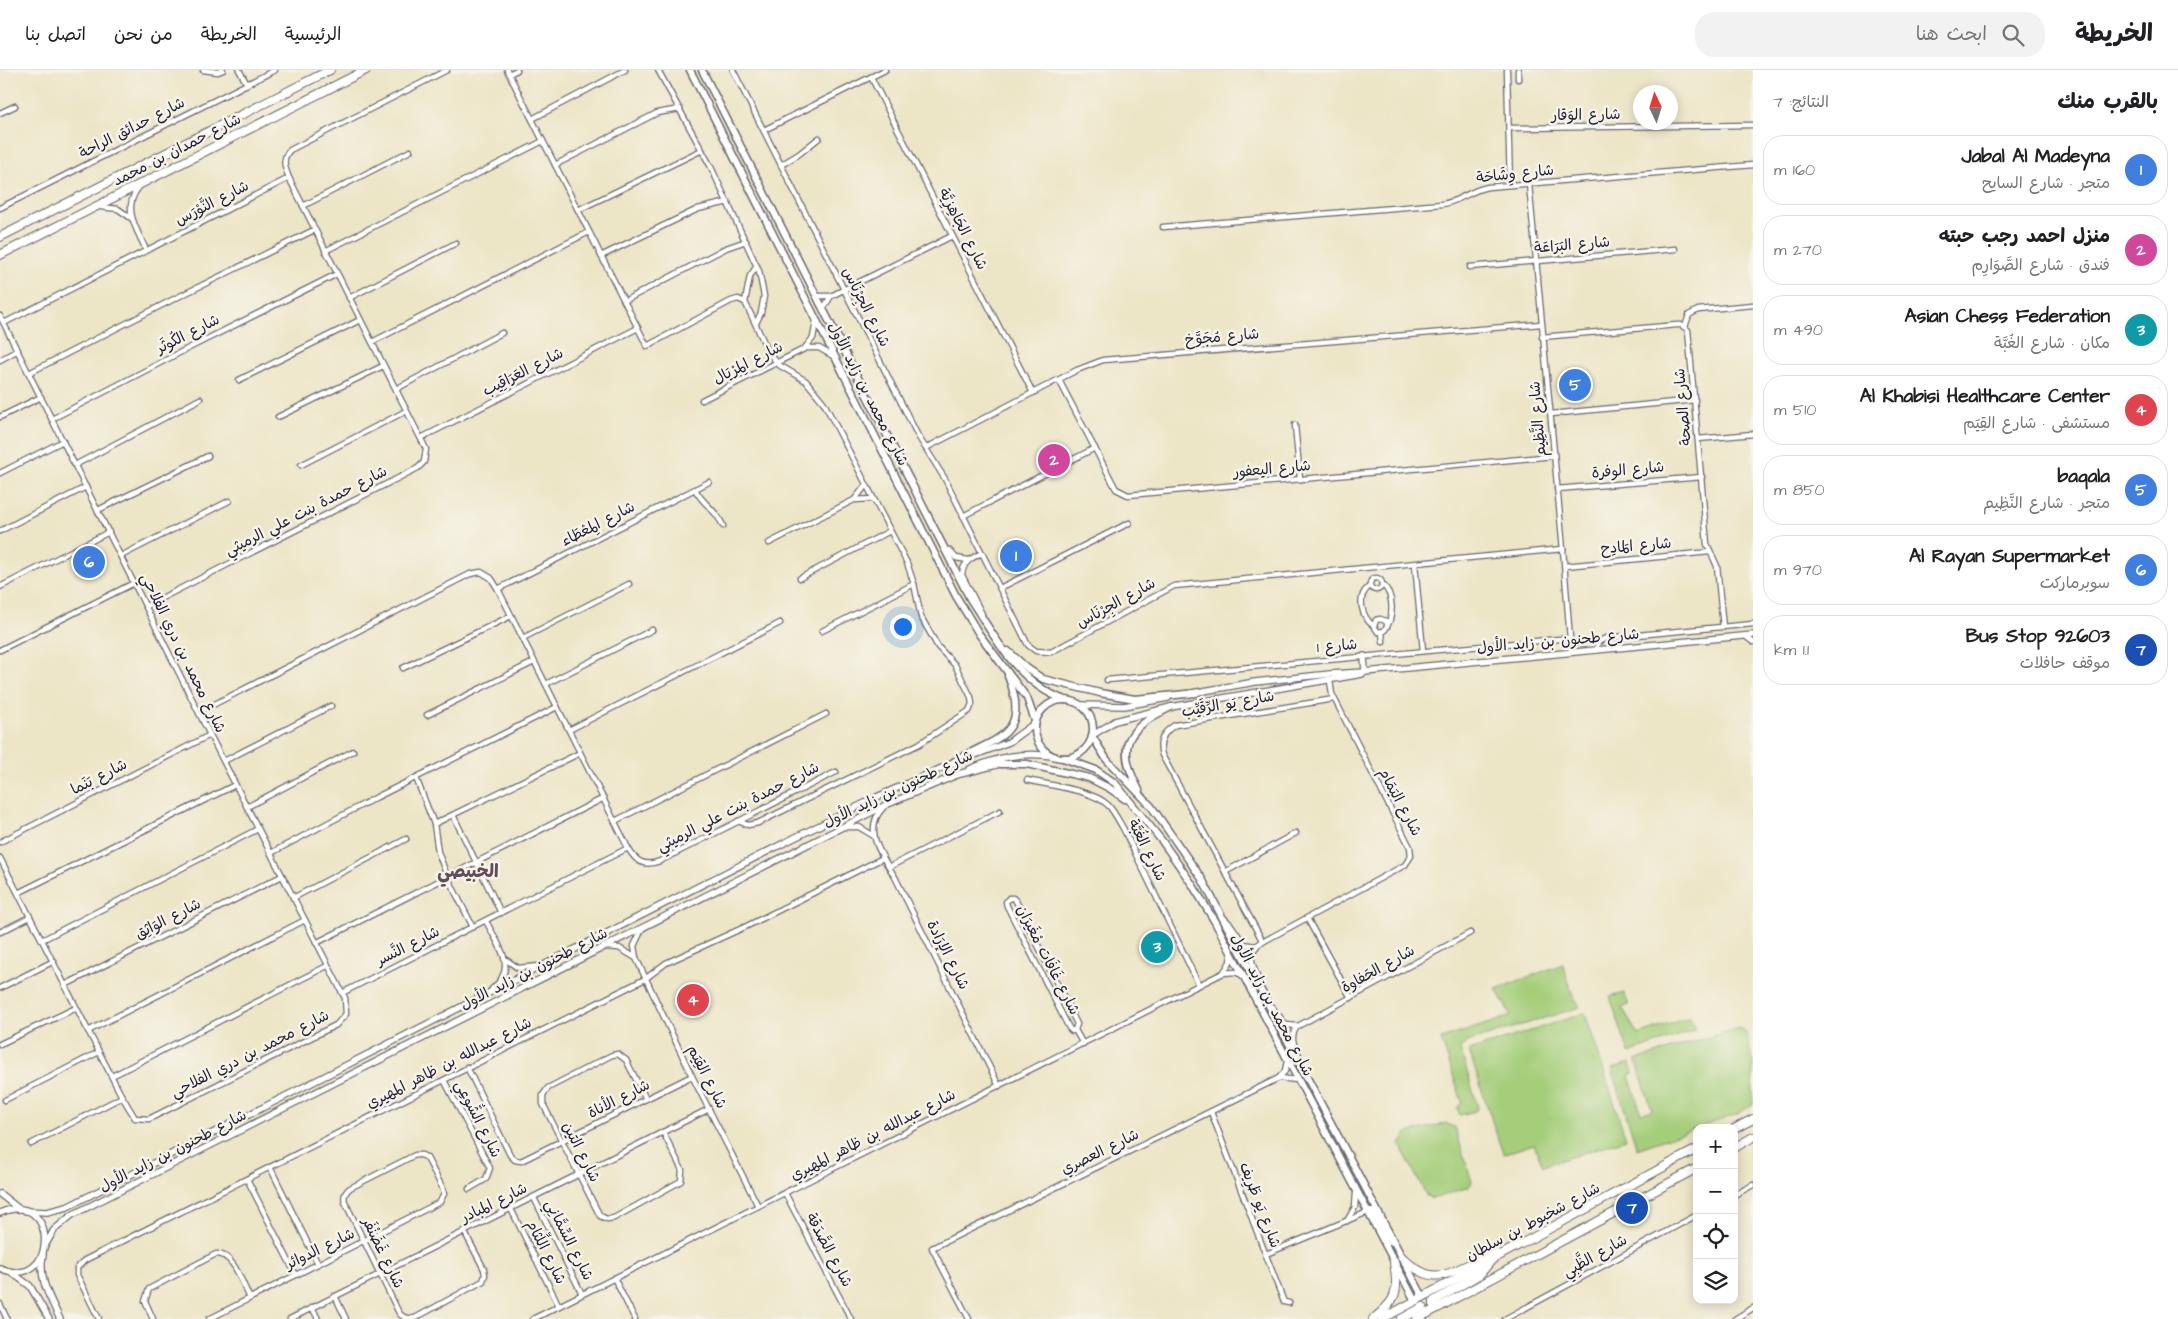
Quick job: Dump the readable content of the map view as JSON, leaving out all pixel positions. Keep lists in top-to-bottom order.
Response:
{
  "streets": {
    "main road": ["شارع حمدان بن محمد", "شارع محمد بن زايد الأول", "شارع شخبوط بن سلطان"],
    "street": [
      "شارع الوَقار",
      "شارع حدائق الراحة",
      "شارع وِشَاحَة",
      "شارع النَّوْرَس",
      "شارع الجَاهِزِيَّة",
      "شارع البَرَاعَة",
      "شارع الجِرْنَاس",
      "شارع الكُوثَر",
      "شارع مُجَوَّخ",
      "شارع المِرْيَال",
      "شارع العَرَاقِيب",
      "شارع الصحة",
      "شارع النَّظِيم",
      "شارع اليعفور",
      "شارع الوفرة",
      "شارع حمدة بنت علي الرميثي",
      "شارع المِعْطَاء",
      "شارع المَادِح",
      "شارع طحنون بن زايد الأول",
      "شارع 1",
      "شارع محمد بن دري الفلاحي",
      "شارع يَو الرِّقَيِّب",
      "شارع بَنَما",
      "شارع اليَمَام",
      "شارع الغُبَّة",
      "شارع الوَاثِق",
      "شارع النَّسر",
      "شارع الإرَادة",
      "شارع غَافَات مْغَيرَان",
      "شارع الحَفاوة",
      "شارع عبدالله بن ظاهر المهيري",
      "شارع القِيَم",
      "شارع الأناة",
      "شارع الشُّوعِي",
      "شارع التين",
      "شارع العصري",
      "شارع المبادر",
      "شارع يَو طَرِيف",
      "شارع السِّمَّانِي",
      "شارع الدوائر",
      "شارع الصَّدَقة",
      "شارع اللِّثام",
      "شارع غَضَنْفَر",
      "شارع الظَّبِي"
    ]
  },
  "crossings": [
    ["شارع وِشَاحَة", "شارع النَّظِيم"],
    ["شارع النَّوْرَس", "شارع حمدة بنت علي الرميثي"],
    ["شارع النَّوْرَس", "شارع محمد بن دري الفلاحي"],
    ["شارع الجَاهِزِيَّة", "شارع مُجَوَّخ"],
    ["شارع البَرَاعَة", "شارع النَّظِيم"],
    ["شارع الجِرْنَاس", "شارع مُجَوَّخ"],
    ["شارع الكُوثَر", "شارع حمدة بنت علي الرميثي"],
    ["شارع الكُوثَر", "شارع محمد بن دري الفلاحي"],
    ["شارع مُجَوَّخ", "شارع النَّظِيم"],
    ["شارع مُجَوَّخ", "شارع اليعفور"],
    ["شارع المِرْيَال", "شارع محمد بن زايد الأول"],
    ["شارع العَرَاقِيب", "شارع حمدة بنت علي الرميثي"],
    ["شارع محمد بن زايد الأول", "شارع طحنون بن زايد الأول"],
    ["شارع محمد بن زايد الأول", "شارع شخبوط بن سلطان"],
    ["شارع الصحة", "شارع الوفرة"],
    ["شارع الصحة", "شارع المَادِح"],
    ["شارع النَّظِيم", "شارع اليعفور"],
    ["شارع النَّظِيم", "شارع الوفرة"],
    ["شارع النَّظِيم", "شارع المَادِح"],
    ["شارع النَّظِيم", "شارع طحنون بن زايد الأول"],
    ["شارع النَّظِيم", "شارع 1"],
    ["شارع حمدة بنت علي الرميثي", "شارع المِعْطَاء"],
    ["شارع حمدة بنت علي الرميثي", "شارع محمد بن دري الفلاحي"],
    ["شارع حمدة بنت علي الرميثي", "شارع النَّسر"],
    ["شارع طحنون بن زايد الأول", "شارع اليَمَام"],
    ["شارع محمد بن دري الفلاحي", "شارع بَنَما"],
    ["شارع محمد بن دري الفلاحي", "شارع الوَاثِق"],
    ["شارع محمد بن دري الفلاحي", "شارع النَّسر"],
    ["شارع يَو الرِّقَيِّب", "شارع اليَمَام"],
    ["شارع الغُبَّة", "شارع عبدالله بن ظاهر المهيري"],
    ["شارع الإرَادة", "شارع عبدالله بن ظاهر المهيري"],
    ["شارع غَافَات مْغَيرَان", "شارع عبدالله بن ظاهر المهيري"],
    ["شارع عبدالله بن ظاهر المهيري", "شارع القِيَم"],
    ["شارع عبدالله بن ظاهر المهيري", "شارع الأناة"],
    ["شارع عبدالله بن ظاهر المهيري", "شارع الشُّوعِي"],
    ["شارع عبدالله بن ظاهر المهيري", "شارع السِّمَّانِي"],
    ["شارع عبدالله بن ظاهر المهيري", "شارع الصَّدَقة"],
    ["شارع عبدالله بن ظاهر المهيري", "شارع اللِّثام"],
    ["شارع القِيَم", "شارع الأناة"],
    ["شارع القِيَم", "شارع المبادر"],
    ["شارع الأناة", "شارع التين"],
    ["شارع التين", "شارع المبادر"],
    ["شارع العصري", "شارع يَو طَرِيف"],
    ["شارع المبادر", "شارع السِّمَّانِي"],
    ["شارع المبادر", "شارع اللِّثام"],
    ["شارع المبادر", "شارع غَضَنْفَر"],
    ["شارع الدوائر", "شارع غَضَنْفَر"]
  ],
  "districts": ["الخبيصي"],
  "north": "top",
  "page": {
    "header": "الخريطة",
    "search": "ابحث هنا",
    "nav": [
      "الرئيسية",
      "الخريطة",
      "من نحن",
      "اتصل بنا"
    ],
    "heading": ["بالقرب منك", "النتائج: 7"],
    "list": [
      {
        "mark": "1",
        "name": "Jabal Al Madeyna",
        "note": "متجر · شارع السايح",
        "value": "160 m"
      },
      {
        "mark": "2",
        "name": "منزل احمد رجب حبته",
        "note": "فندق · شارع الصَّوَارِم",
        "value": "270 m"
      },
      {
        "mark": "3",
        "name": "Asian Chess Federation",
        "note": "مكان · شارع الغُبَّة",
        "value": "490 m"
      },
      {
        "mark": "4",
        "name": "Al Khabisi Healthcare Center",
        "note": "مستشفى · شارع القِيَم",
        "value": "510 m"
      },
      {
        "mark": "5",
        "name": "baqala",
        "note": "متجر · شارع النَّظِيم",
        "value": "850 m"
      },
      {
        "mark": "6",
        "name": "Al Rayan Supermarket",
        "note": "سوبرماركت",
        "value": "970 m"
      },
      {
        "mark": "7",
        "name": "Bus Stop 92603",
        "note": "موقف حافلات",
        "value": "1.1 km"
      }
    ],
    "pins": [
      "5",
      "2",
      "1",
      "6",
      "3",
      "4",
      "7"
    ],
    "map_buttons": ["+", "−"]
  }
}
